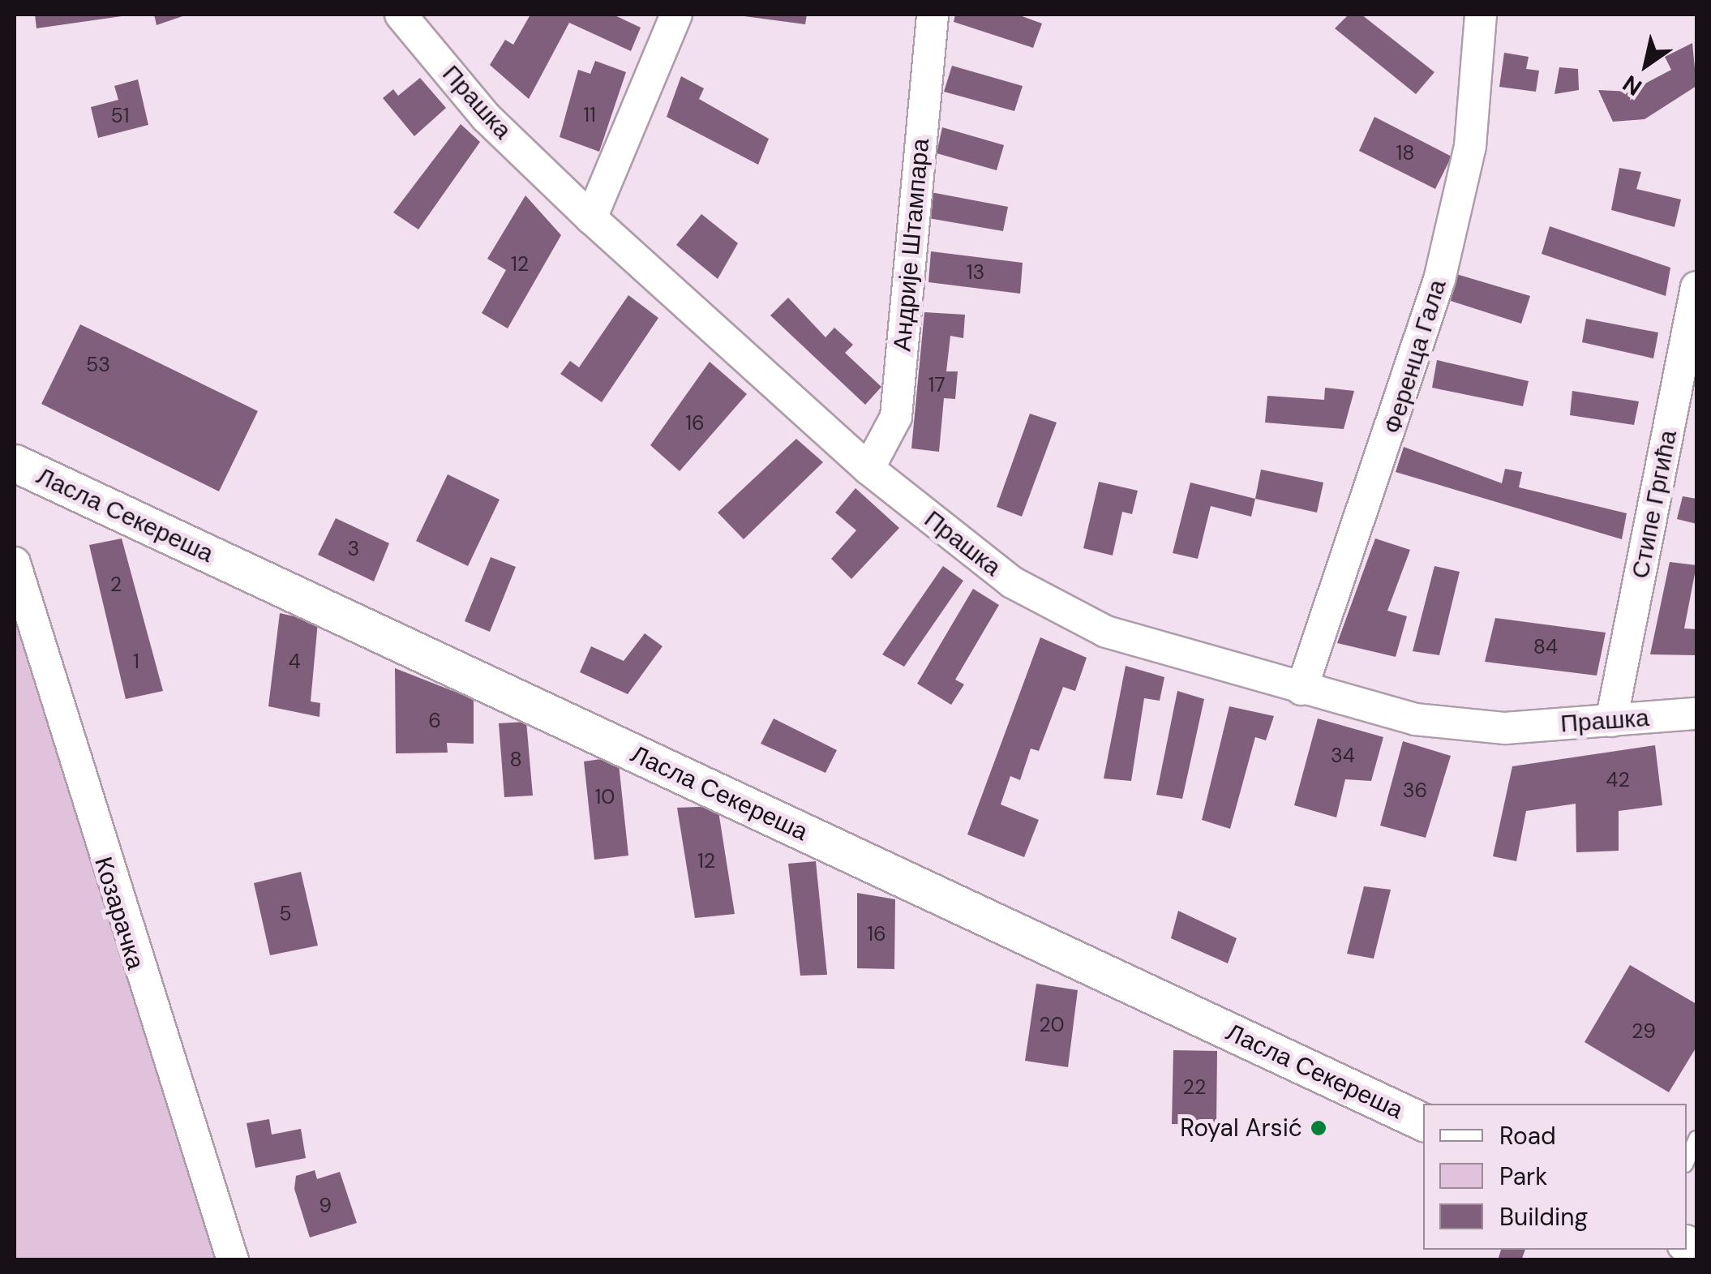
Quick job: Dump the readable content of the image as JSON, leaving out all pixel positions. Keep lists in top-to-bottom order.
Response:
{
  "streets": {
    "street": [
      "Прашка",
      "Андрије Штампара",
      "Ференца Гала",
      "Стипе Гргића",
      "Ласла Секереша",
      "Козарачка"
    ]
  },
  "crossings": [
    ["Прашка", "Андрије Штампара"],
    ["Прашка", "Ференца Гала"],
    ["Прашка", "Стипе Гргића"]
  ],
  "places": ["Royal Arsić"],
  "house_numbers": [
    "11",
    "51",
    "18",
    "12",
    "13",
    "53",
    "17",
    "16",
    "3",
    "2",
    "84",
    "1",
    "4",
    "6",
    "34",
    "8",
    "42",
    "36",
    "10",
    "12",
    "5",
    "16",
    "20",
    "29",
    "22",
    "9"
  ],
  "legend": ["Road", "Park", "Building"],
  "north": "bottom left"
}
